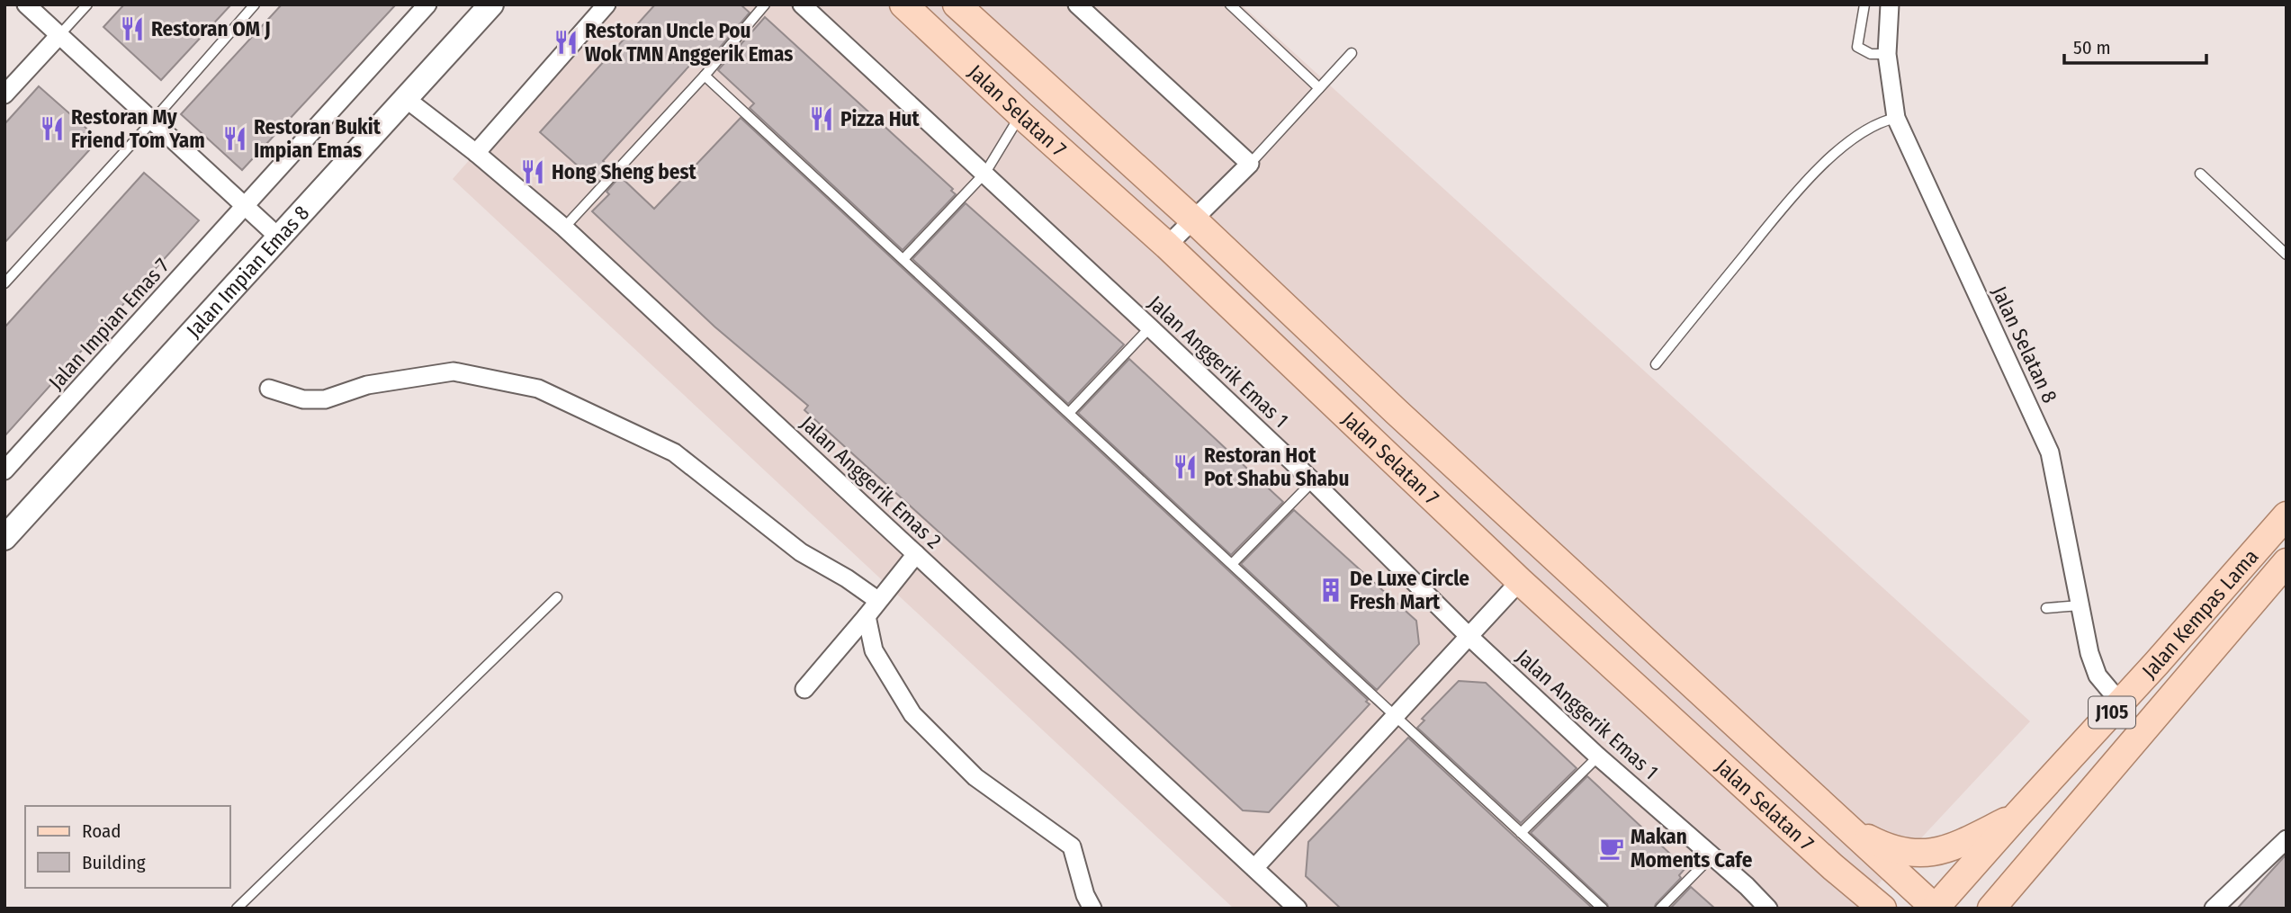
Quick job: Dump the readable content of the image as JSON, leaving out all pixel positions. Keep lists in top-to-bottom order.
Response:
{
  "streets": {
    "main road": ["Jalan Selatan 7", "Jalan Kempas Lama", "J105"],
    "street": [
      "Jalan Impian Emas 8",
      "Jalan Impian Emas 7",
      "Jalan Selatan 8",
      "Jalan Anggerik Emas 1",
      "Jalan Anggerik Emas 2"
    ]
  },
  "crossings": [
    ["Jalan Selatan 7", "Jalan Kempas Lama"],
    ["Jalan Impian Emas 8", "Jalan Anggerik Emas 2"],
    ["Jalan Selatan 8", "Jalan Kempas Lama"]
  ],
  "places": {
    "restaurant": [
      "Restoran OM J",
      "Restoran Uncle Pou Wok TMN Anggerik Emas",
      "Pizza Hut",
      "Restoran My Friend Tom Yam",
      "Restoran Bukit Impian Emas",
      "Hong Sheng best",
      "Restoran Hot Pot Shabu Shabu"
    ],
    "building": ["De Luxe Circle Fresh Mart"],
    "cafe": ["Makan Moments Cafe"]
  },
  "legend": ["Road", "Building"],
  "scale_bar": "50 m"
}
